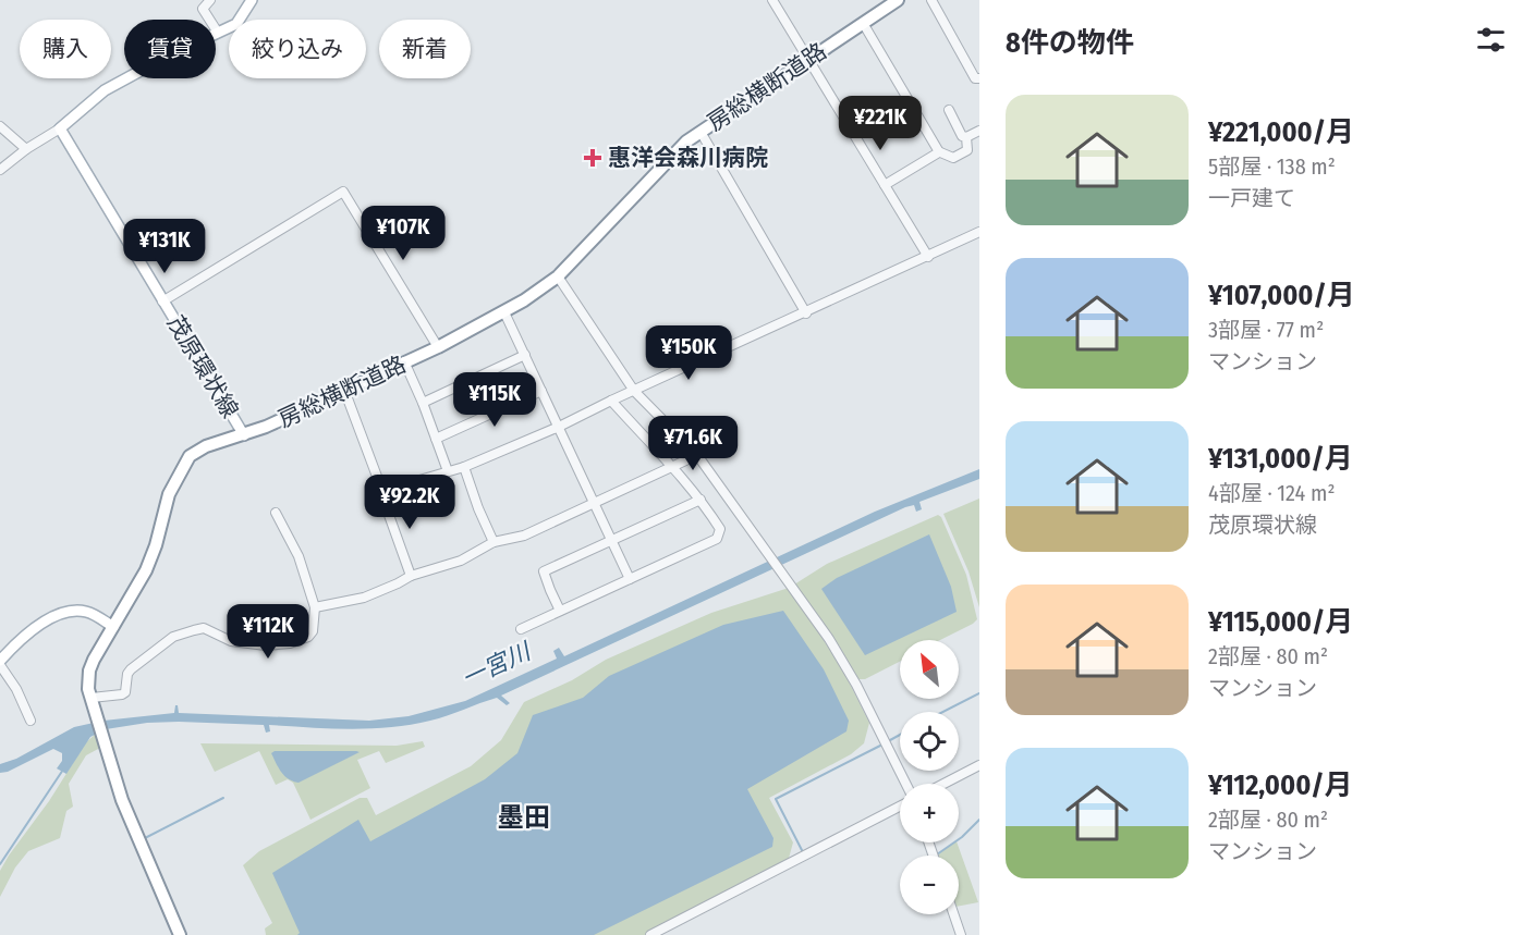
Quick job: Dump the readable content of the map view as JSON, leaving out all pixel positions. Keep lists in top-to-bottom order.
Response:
{
  "streets": {
    "highway": ["房総横断道路"],
    "main road": ["茂原環状線"]
  },
  "crossings": [
    ["房総横断道路", "茂原環状線"]
  ],
  "districts": ["墨田"],
  "water": ["一宮川"],
  "places": {
    "health": ["惠洋会森川病院"]
  },
  "north": "top left",
  "page": {
    "heading": "8件の物件",
    "chip": [
      "購入",
      "賃貸",
      "絞り込み",
      "新着"
    ],
    "list": [
      {
        "name": "¥221,000/月",
        "note": "5部屋 · 138 m² · 一戸建て"
      },
      {
        "name": "¥107,000/月",
        "note": "3部屋 · 77 m² · マンション"
      },
      {
        "name": "¥131,000/月",
        "note": "4部屋 · 124 m² · 茂原環状線"
      },
      {
        "name": "¥115,000/月",
        "note": "2部屋 · 80 m² · マンション"
      },
      {
        "name": "¥112,000/月",
        "note": "2部屋 · 80 m² · マンション"
      }
    ],
    "price": [
      "¥221K",
      "¥107K",
      "¥131K",
      "¥150K",
      "¥115K",
      "¥71.6K",
      "¥92.2K",
      "¥112K"
    ],
    "map_buttons": ["+", "−"]
  }
}
